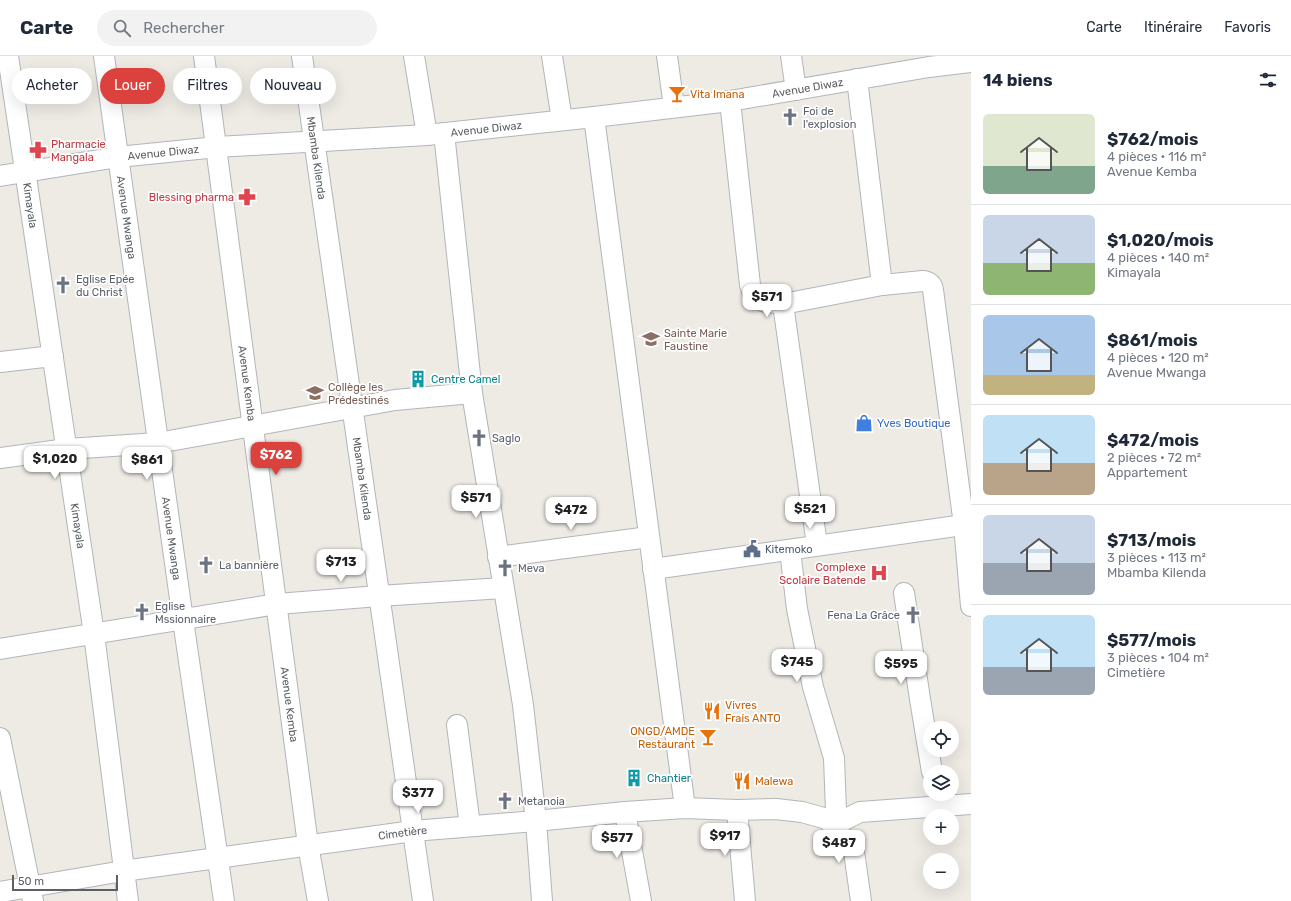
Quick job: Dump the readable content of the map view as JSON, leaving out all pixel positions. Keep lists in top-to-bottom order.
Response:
{
  "streets": {
    "street": [
      "Avenue Diwaz",
      "Mbamba Kilenda",
      "Kimayala",
      "Avenue Mwanga",
      "Avenue Kemba",
      "Cimetière"
    ]
  },
  "crossings": [
    ["Avenue Diwaz", "Mbamba Kilenda"],
    ["Avenue Diwaz", "Kimayala"],
    ["Avenue Diwaz", "Avenue Mwanga"],
    ["Avenue Diwaz", "Avenue Kemba"],
    ["Mbamba Kilenda", "Cimetière"],
    ["Kimayala", "Cimetière"],
    ["Avenue Mwanga", "Cimetière"],
    ["Avenue Kemba", "Cimetière"]
  ],
  "places": {
    "bar": ["Vita Imana", "ONGD/AMDE Restaurant"],
    "church": [
      "Foi de l'explosion",
      "Eglise Epée du Christ",
      "Saglo",
      "La bannière",
      "Meva",
      "Eglise Mssionnaire",
      "Fena La Grâce",
      "Metanoia"
    ],
    "pharmacy": ["Pharmacie Mangala", "Blessing pharma"],
    "school or university": ["Sainte Marie Faustine", "Collège les Prédestinés"],
    "building": ["Centre Camel", "Chantier"],
    "shop": ["Yves Boutique"],
    "public building": ["Kitemoko"],
    "hospital": ["Complexe Scolaire Batende"],
    "restaurant": ["Vivres Frais ANTO", "Malewa"]
  },
  "scale_bar": "50 m",
  "page": {
    "header": "Carte",
    "search": "Rechercher",
    "nav": ["Carte", "Itinéraire", "Favoris"],
    "heading": "14 biens",
    "chip": [
      "Acheter",
      "Louer",
      "Filtres",
      "Nouveau"
    ],
    "list": [
      {
        "name": "$762/mois",
        "note": "4 pièces · 116 m² · Avenue Kemba"
      },
      {
        "name": "$1,020/mois",
        "note": "4 pièces · 140 m² · Kimayala"
      },
      {
        "name": "$861/mois",
        "note": "4 pièces · 120 m² · Avenue Mwanga"
      },
      {
        "name": "$472/mois",
        "note": "2 pièces · 72 m² · Appartement"
      },
      {
        "name": "$713/mois",
        "note": "3 pièces · 113 m² · Mbamba Kilenda"
      },
      {
        "name": "$577/mois",
        "note": "3 pièces · 104 m² · Cimetière"
      }
    ],
    "price": [
      "$571",
      "$762",
      "$1,020",
      "$861",
      "$571",
      "$521",
      "$472",
      "$713",
      "$745",
      "$595",
      "$377",
      "$917",
      "$577",
      "$487"
    ],
    "map_buttons": ["+", "−"],
    "scale": "50 m"
  }
}
